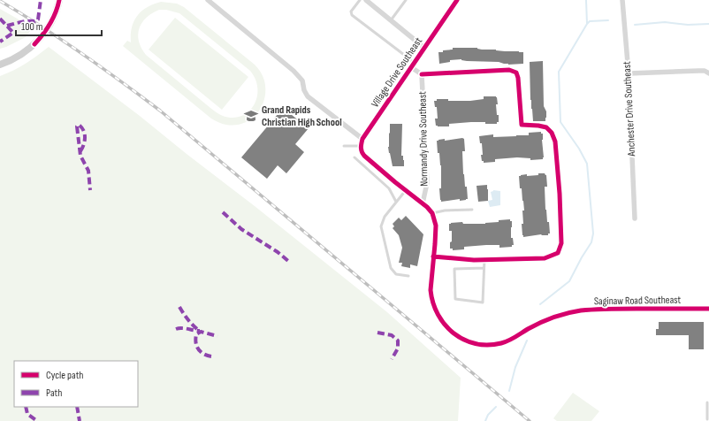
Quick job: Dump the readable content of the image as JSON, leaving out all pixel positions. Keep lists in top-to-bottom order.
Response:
{
  "streets": {
    "street": [
      "Village Drive Southeast",
      "Anchester Drive Southeast",
      "Normandy Drive Southeast",
      "Saginaw Road Southeast"
    ]
  },
  "places": {
    "school or university": ["Grand Rapids Christian High School"]
  },
  "legend": ["Cycle path", "Path"],
  "scale_bar": "100 m"
}
